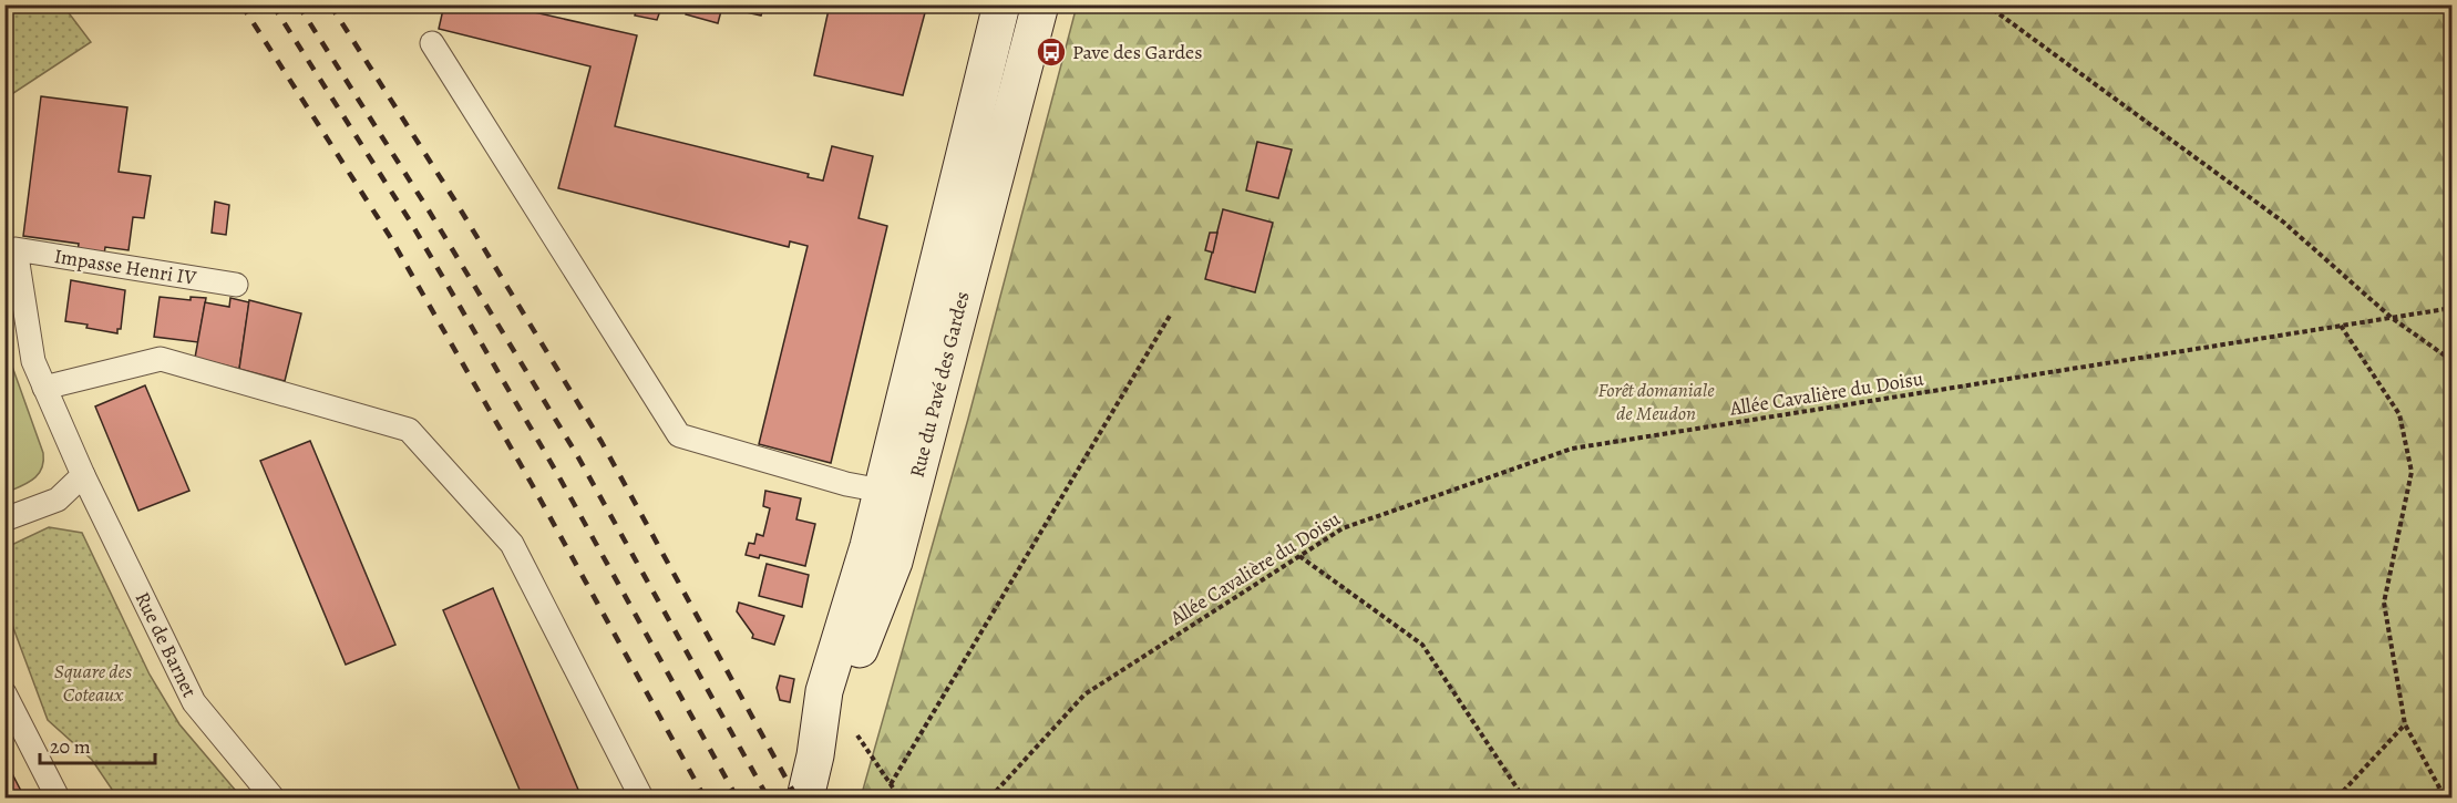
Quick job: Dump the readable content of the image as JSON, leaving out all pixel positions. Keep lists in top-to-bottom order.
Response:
{
  "streets": {
    "main road": ["Rue du Pavé des Gardes"],
    "lane": ["Impasse Henri IV", "Rue de Barnet"],
    "path": ["Allée Cavalière du Doisu"]
  },
  "crossings": [
    ["Impasse Henri IV", "Rue de Barnet"]
  ],
  "parks": ["Forêt domaniale de Meudon", "Square des Coteaux"],
  "places": {
    "bus stop": ["Pave des Gardes"]
  },
  "scale_bar": "20 m"
}
